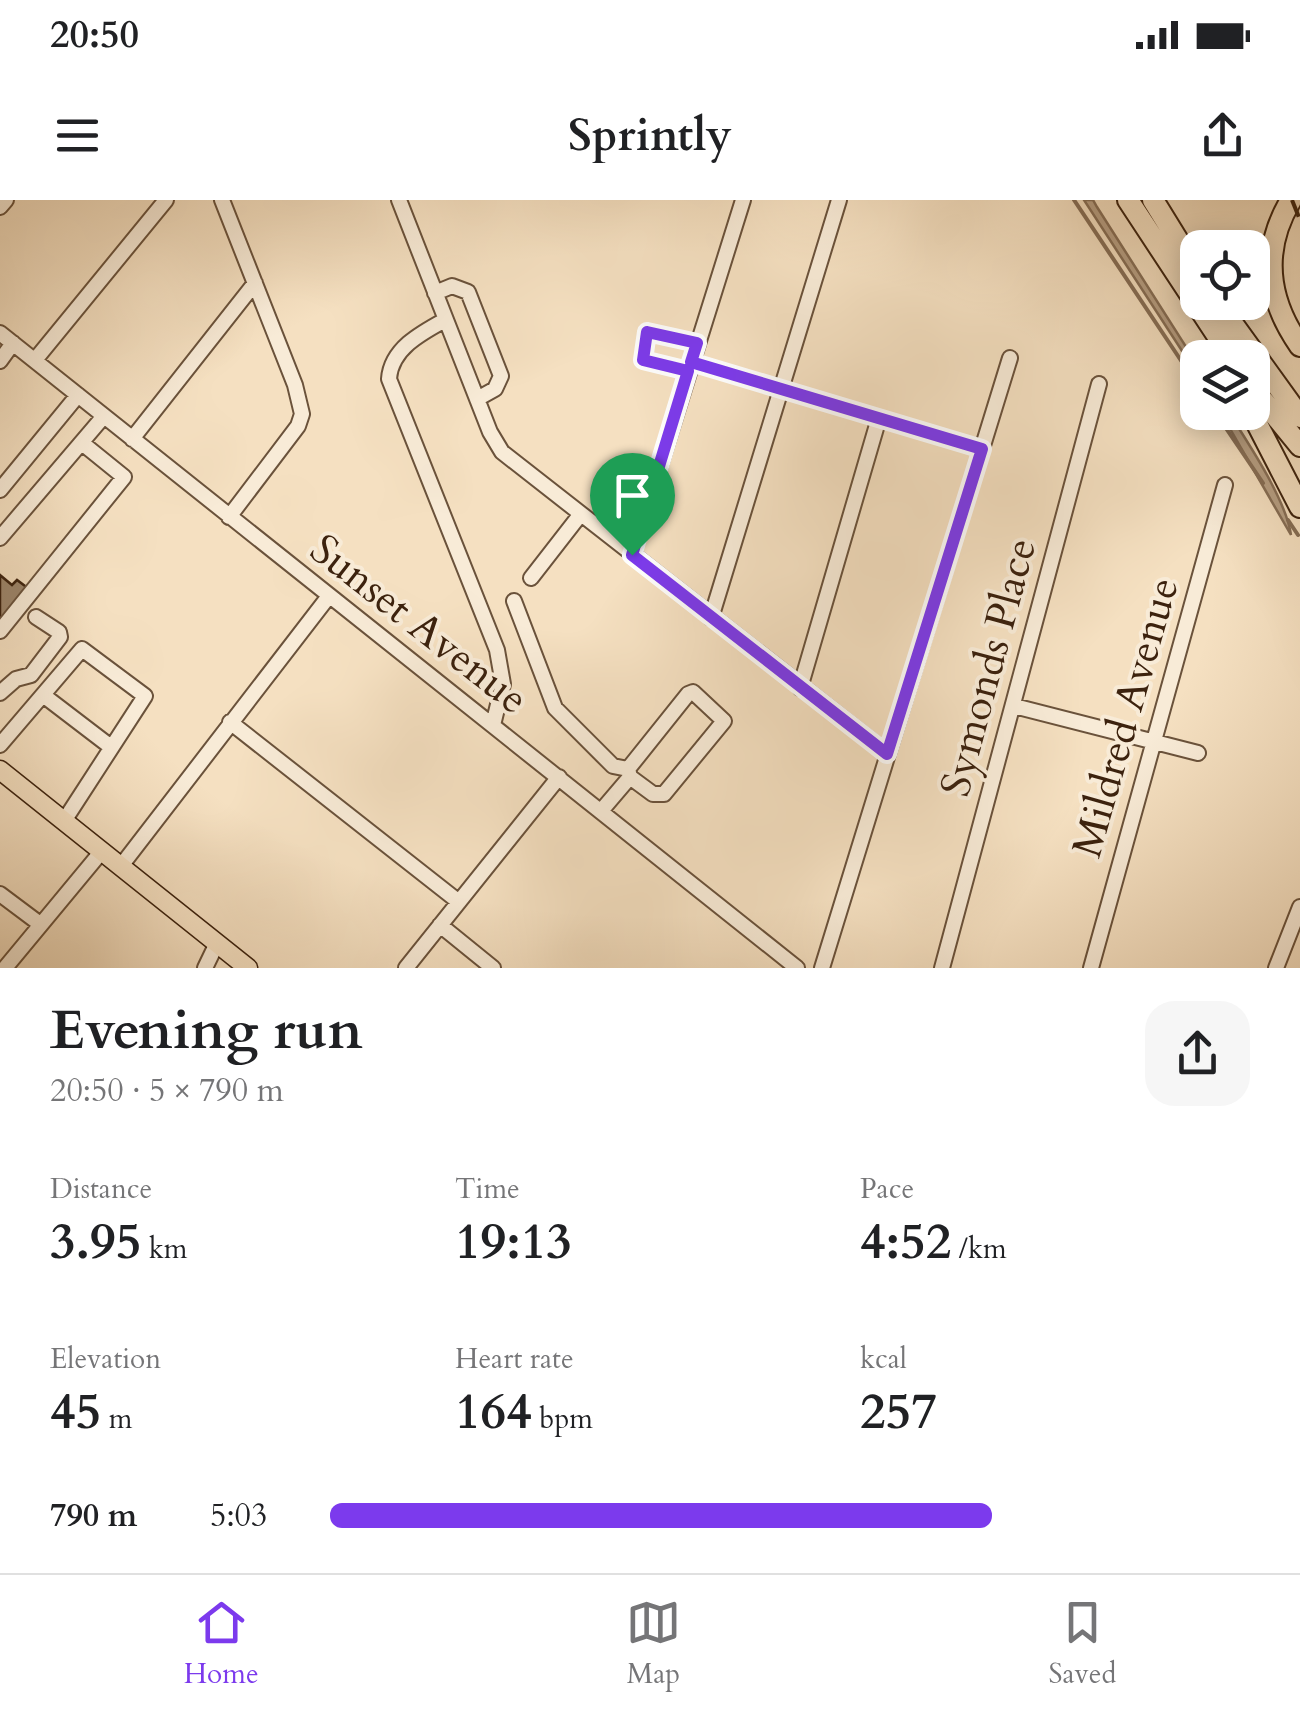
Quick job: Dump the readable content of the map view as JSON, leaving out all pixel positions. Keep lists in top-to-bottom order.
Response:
{
  "streets": {
    "street": ["Sunset Avenue", "Symonds Place", "Mildred Avenue"]
  },
  "page": {
    "status": "20:50",
    "header": "Sprintly",
    "heading": ["Evening run", "20:50 · 5 × 790 m"],
    "stats": [
      ["Distance", "3.95 km"],
      ["Time", "19:13"],
      ["Pace", "4:52 /km"],
      ["Elevation", "45 m"],
      ["Heart rate", "164 bpm"],
      ["kcal", "257"]
    ],
    "list": [
      {
        "name": "790 m",
        "note": "5:03"
      }
    ],
    "tabs": ["Home", "Map", "Saved"]
  }
}
